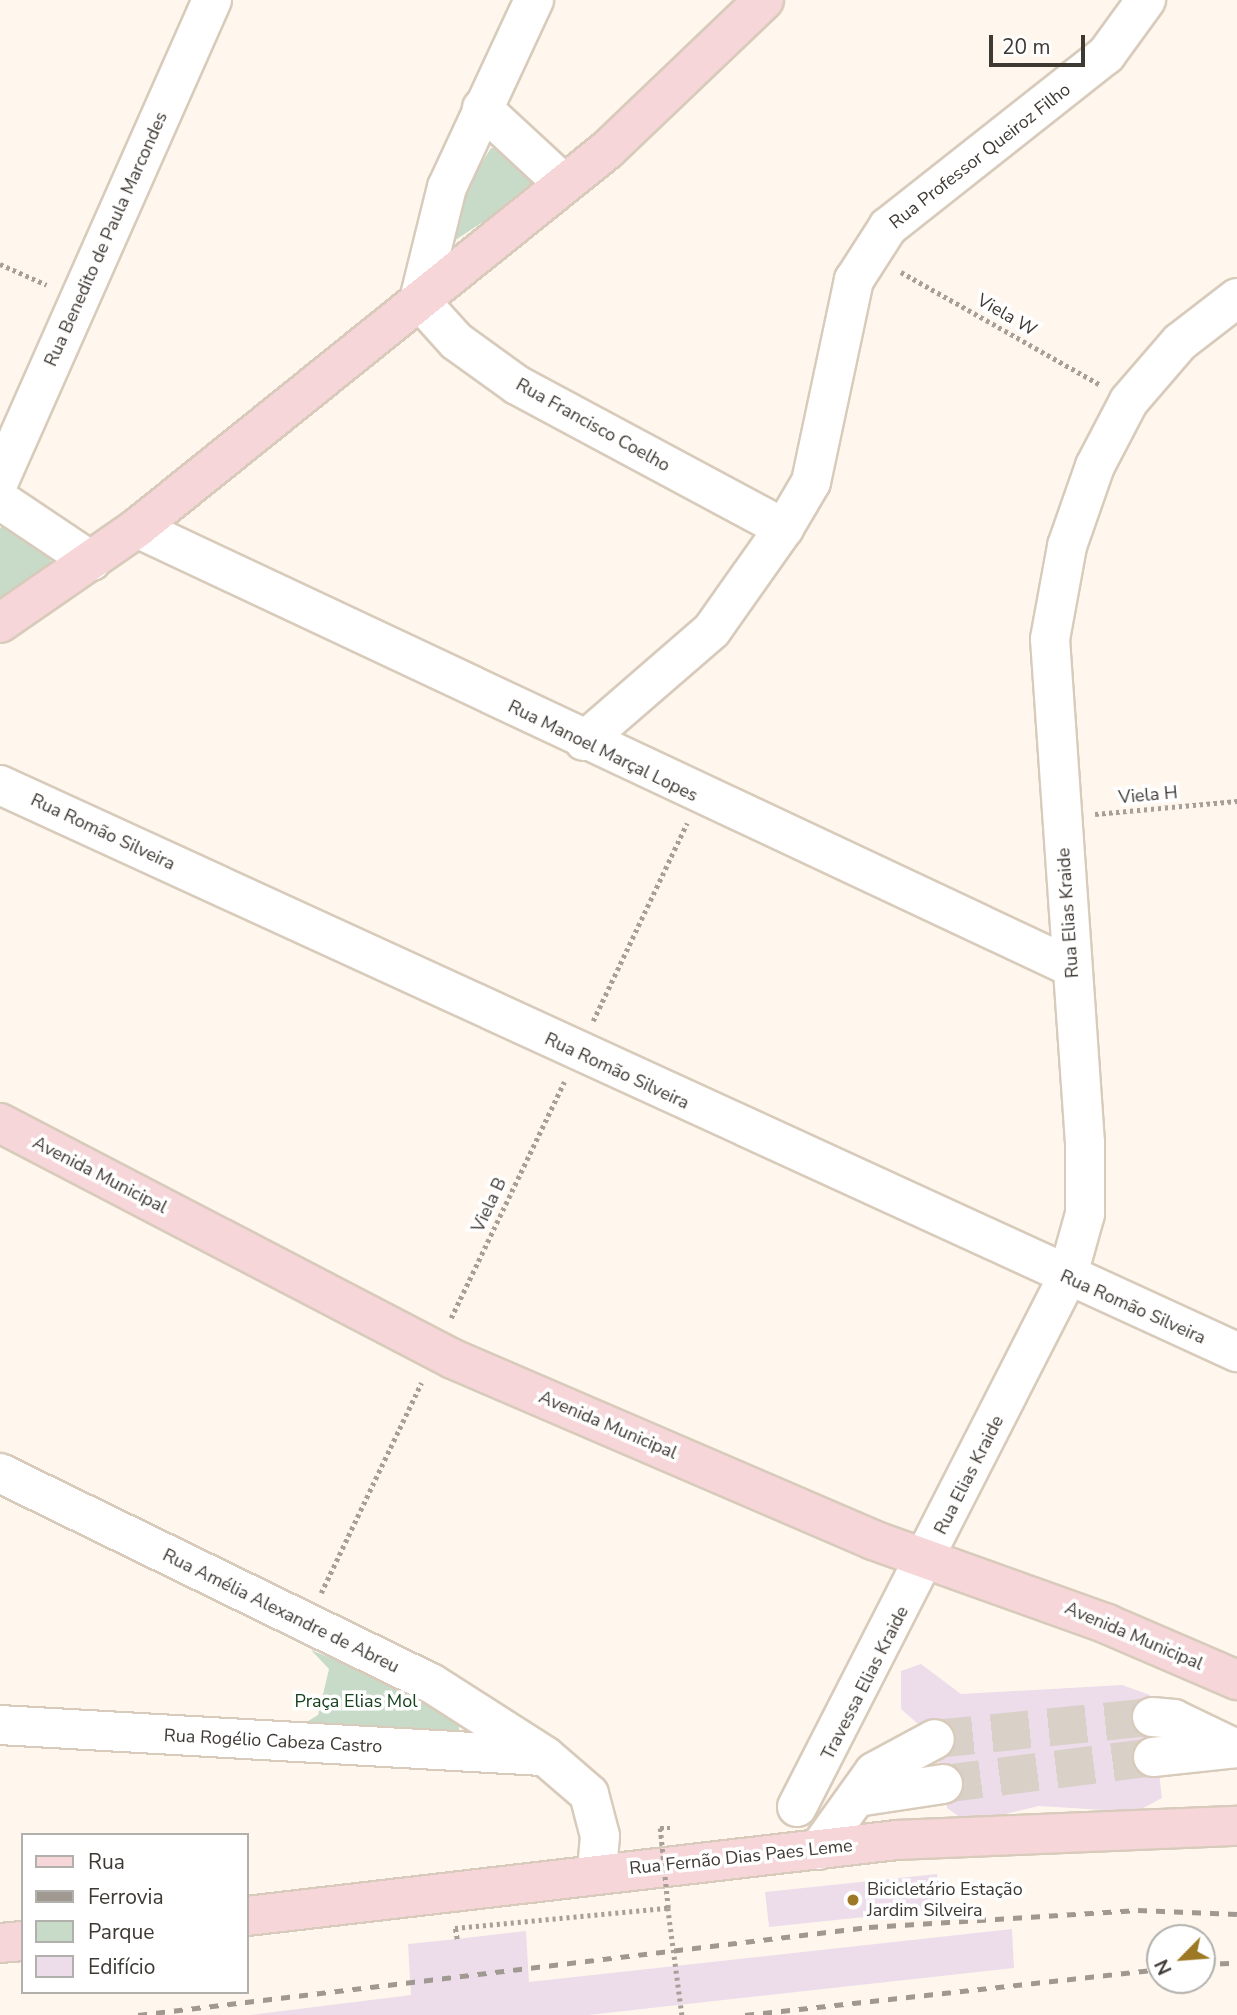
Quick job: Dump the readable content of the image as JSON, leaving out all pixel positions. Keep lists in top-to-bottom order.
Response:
{
  "streets": {
    "main road": ["Avenida Municipal", "Rua Fernão Dias Paes Leme"],
    "street": [
      "Rua Professor Queiroz Filho",
      "Rua Benedito de Paula Marcondes",
      "Rua Francisco Coelho",
      "Rua Manoel Marçal Lopes",
      "Rua Romão Silveira",
      "Rua Elias Kraide",
      "Rua Amélia Alexandre de Abreu",
      "Travessa Elias Kraide",
      "Rua Rogélio Cabeza Castro"
    ],
    "path": ["Viela W", "Viela H", "Viela B"]
  },
  "crossings": [
    ["Rua Professor Queiroz Filho", "Viela W"],
    ["Rua Professor Queiroz Filho", "Rua Francisco Coelho"],
    ["Rua Professor Queiroz Filho", "Rua Manoel Marçal Lopes"],
    ["Viela W", "Rua Elias Kraide"],
    ["Rua Manoel Marçal Lopes", "Rua Elias Kraide"],
    ["Rua Manoel Marçal Lopes", "Viela B"],
    ["Viela H", "Rua Elias Kraide"],
    ["Rua Romão Silveira", "Rua Elias Kraide"],
    ["Rua Romão Silveira", "Viela B"],
    ["Rua Elias Kraide", "Avenida Municipal"],
    ["Rua Elias Kraide", "Travessa Elias Kraide"],
    ["Avenida Municipal", "Viela B"],
    ["Avenida Municipal", "Travessa Elias Kraide"],
    ["Viela B", "Rua Amélia Alexandre de Abreu"],
    ["Rua Amélia Alexandre de Abreu", "Rua Rogélio Cabeza Castro"],
    ["Rua Amélia Alexandre de Abreu", "Rua Fernão Dias Paes Leme"]
  ],
  "parks": ["Praça Elias Mol"],
  "places": ["Bicicletário Estação Jardim Silveira"],
  "legend": [
    "Rua",
    "Ferrovia",
    "Parque",
    "Edifício"
  ],
  "scale_bar": "20 m",
  "north": "bottom left"
}
